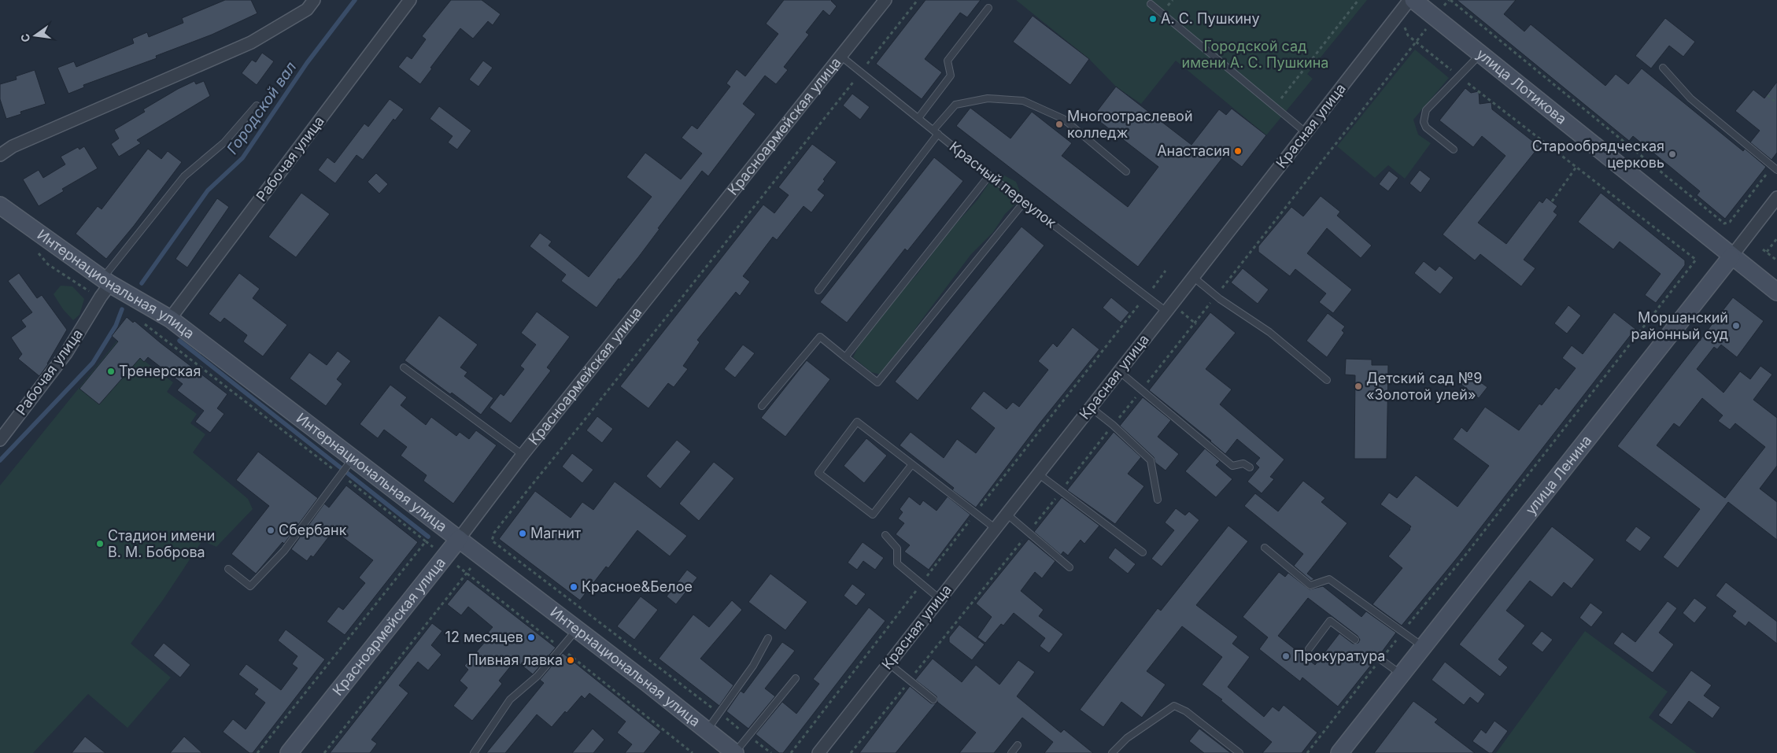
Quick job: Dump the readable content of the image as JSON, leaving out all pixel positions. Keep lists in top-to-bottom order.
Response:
{
  "streets": {
    "street": [
      "улица Лотикова",
      "Красная улица",
      "Красноармейская улица",
      "Рабочая улица",
      "Интернациональная улица",
      "улица Ленина"
    ],
    "lane": ["Красный переулок"]
  },
  "crossings": [
    ["улица Лотикова", "улица Ленина"],
    ["Красная улица", "Красный переулок"],
    ["Красноармейская улица", "Красный переулок"],
    ["Красноармейская улица", "Интернациональная улица"],
    ["Рабочая улица", "Интернациональная улица"]
  ],
  "water": ["Городской вал"],
  "parks": ["Городской сад имени А. С. Пушкина"],
  "places": [
    "А. С. Пушкину",
    "Многоотраслевой колледж",
    "Анастасия",
    "Старообрядческая церковь",
    "Моршанский районный суд",
    "Тренерская",
    "Детский сад №9 «Золотой улей»",
    "Сбербанк",
    "Магнит",
    "Стадион имени В. М. Боброва",
    "Красное&Белое",
    "12 месяцев",
    "Прокуратура",
    "Пивная лавка"
  ],
  "north": "left"
}
